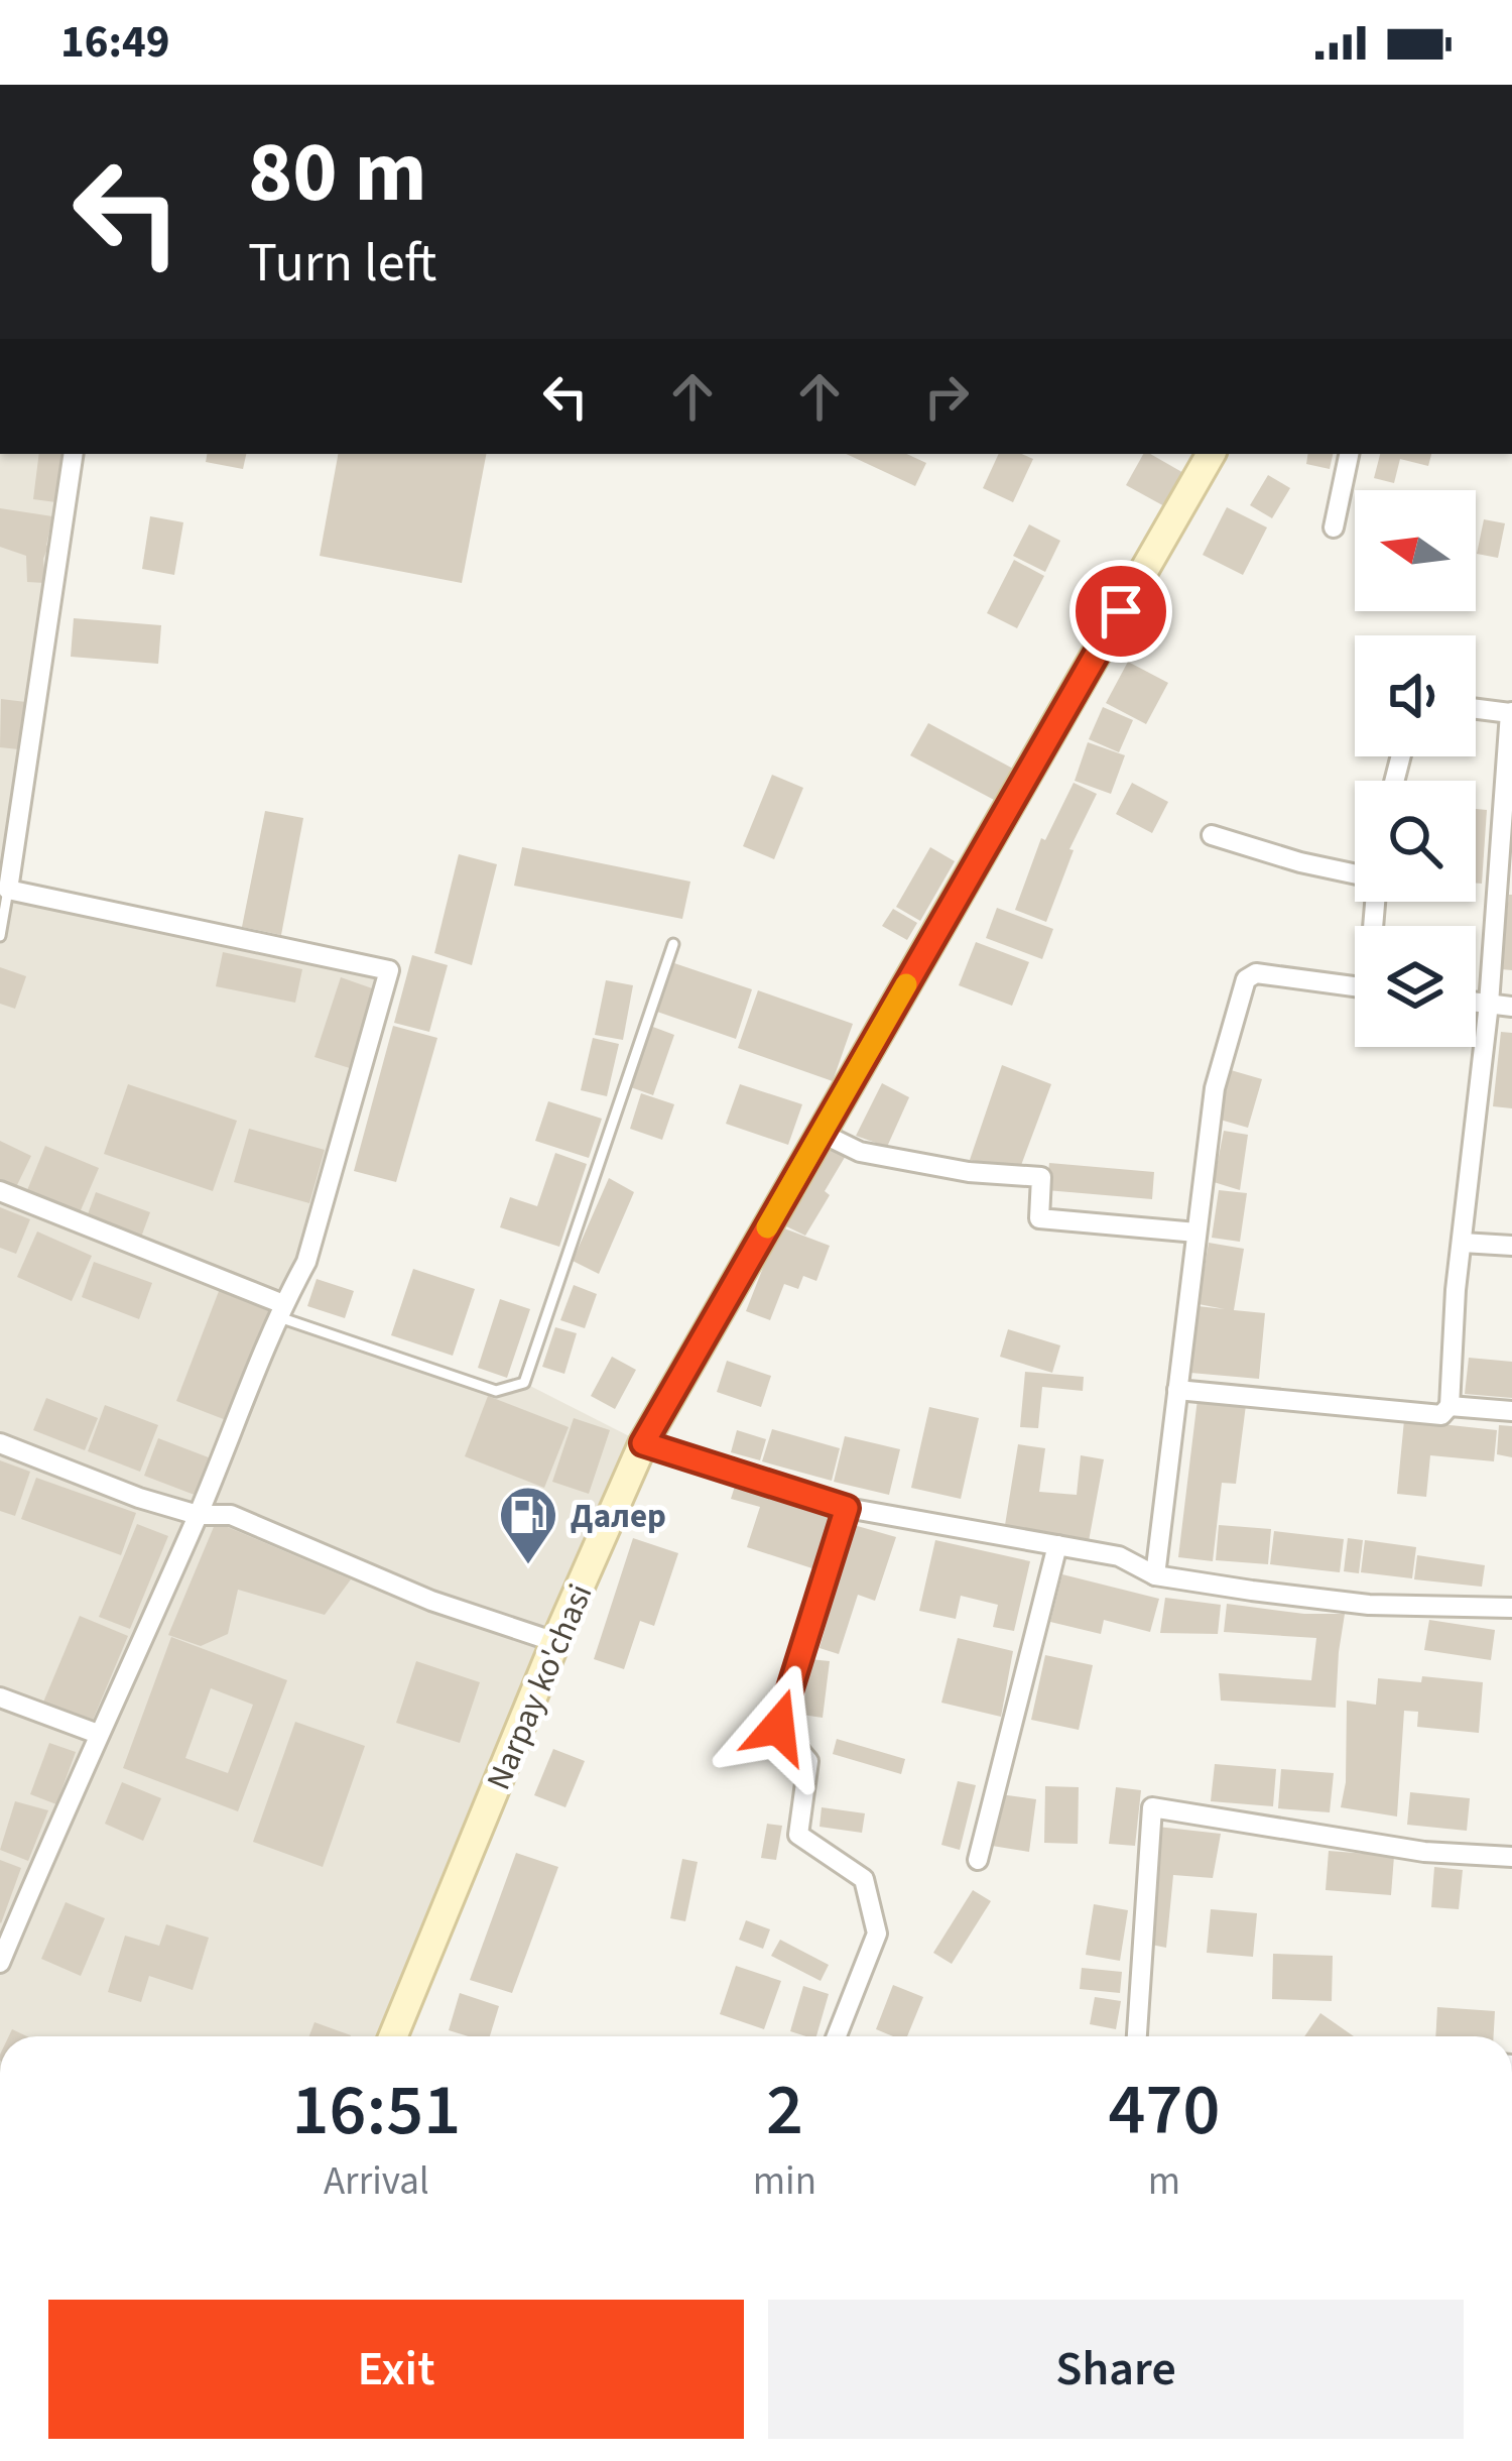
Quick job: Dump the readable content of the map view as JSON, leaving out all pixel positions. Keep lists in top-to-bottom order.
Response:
{
  "streets": {
    "main road": ["Narpay ko'chasi"]
  },
  "places": {
    "fuel station": ["Далер"]
  },
  "north": "left",
  "page": {
    "status": "16:49",
    "turn": ["80 m", "Turn left"],
    "eta": [
      "16:51",
      "Arrival",
      "2",
      "min",
      "470",
      "m"
    ],
    "buttons": ["Exit", "Share"]
  }
}
